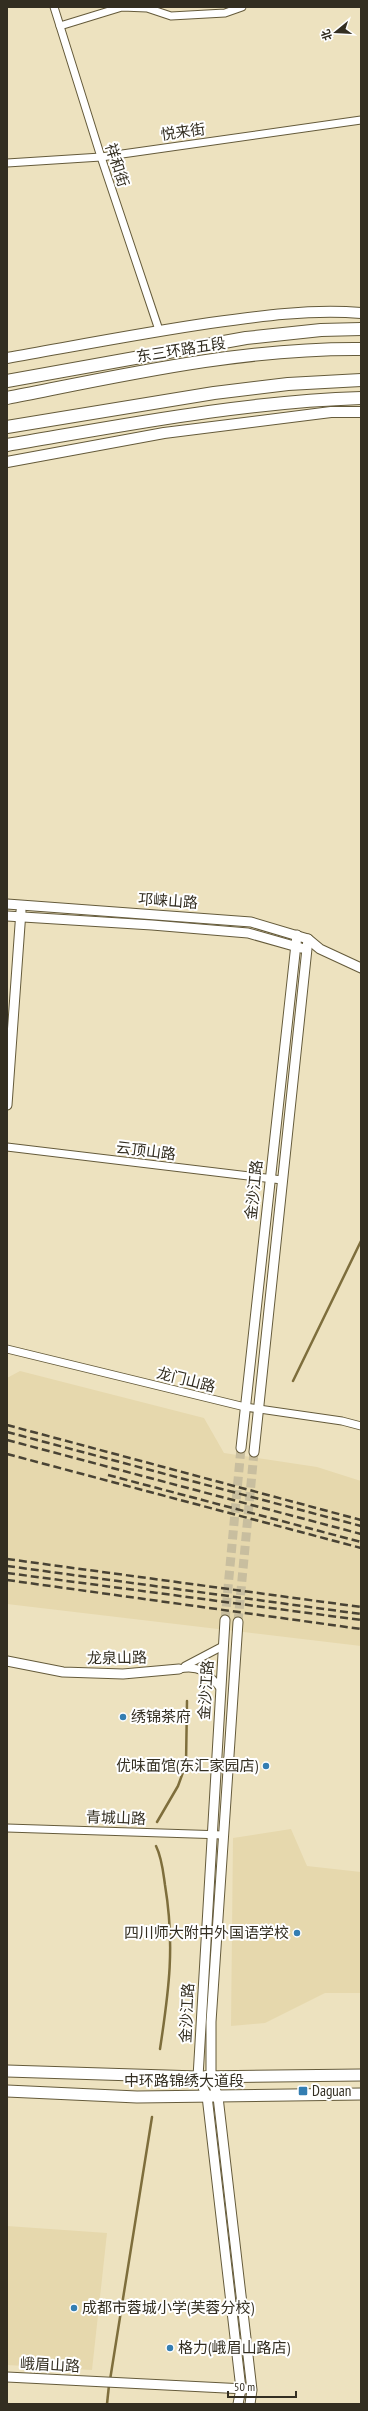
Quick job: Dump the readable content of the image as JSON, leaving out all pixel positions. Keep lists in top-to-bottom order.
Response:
{
  "streets": {
    "highway": ["东三环路五段"],
    "main road": ["中环路锦绣大道段"],
    "street": [
      "悦来街",
      "祥和街",
      "邛崃山路",
      "云顶山路",
      "金沙江路",
      "龙门山路",
      "龙泉山路",
      "青城山路",
      "峨眉山路"
    ]
  },
  "crossings": [
    ["悦来街", "祥和街"],
    ["祥和街", "东三环路五段"],
    ["邛崃山路", "金沙江路"],
    ["云顶山路", "金沙江路"],
    ["金沙江路", "龙门山路"],
    ["金沙江路", "龙泉山路"],
    ["金沙江路", "青城山路"],
    ["金沙江路", "中环路锦绣大道段"],
    ["金沙江路", "峨眉山路"]
  ],
  "places": {
    "other": [
      "绣锦茶府",
      "优味面馆(东汇家园店)",
      "四川师大附中外国语学校",
      "成都市蓉城小学(芙蓉分校)",
      "格力(峨眉山路店)"
    ],
    "transit": ["Daguan"]
  },
  "scale_bar": "50 m",
  "north": "left"
}
